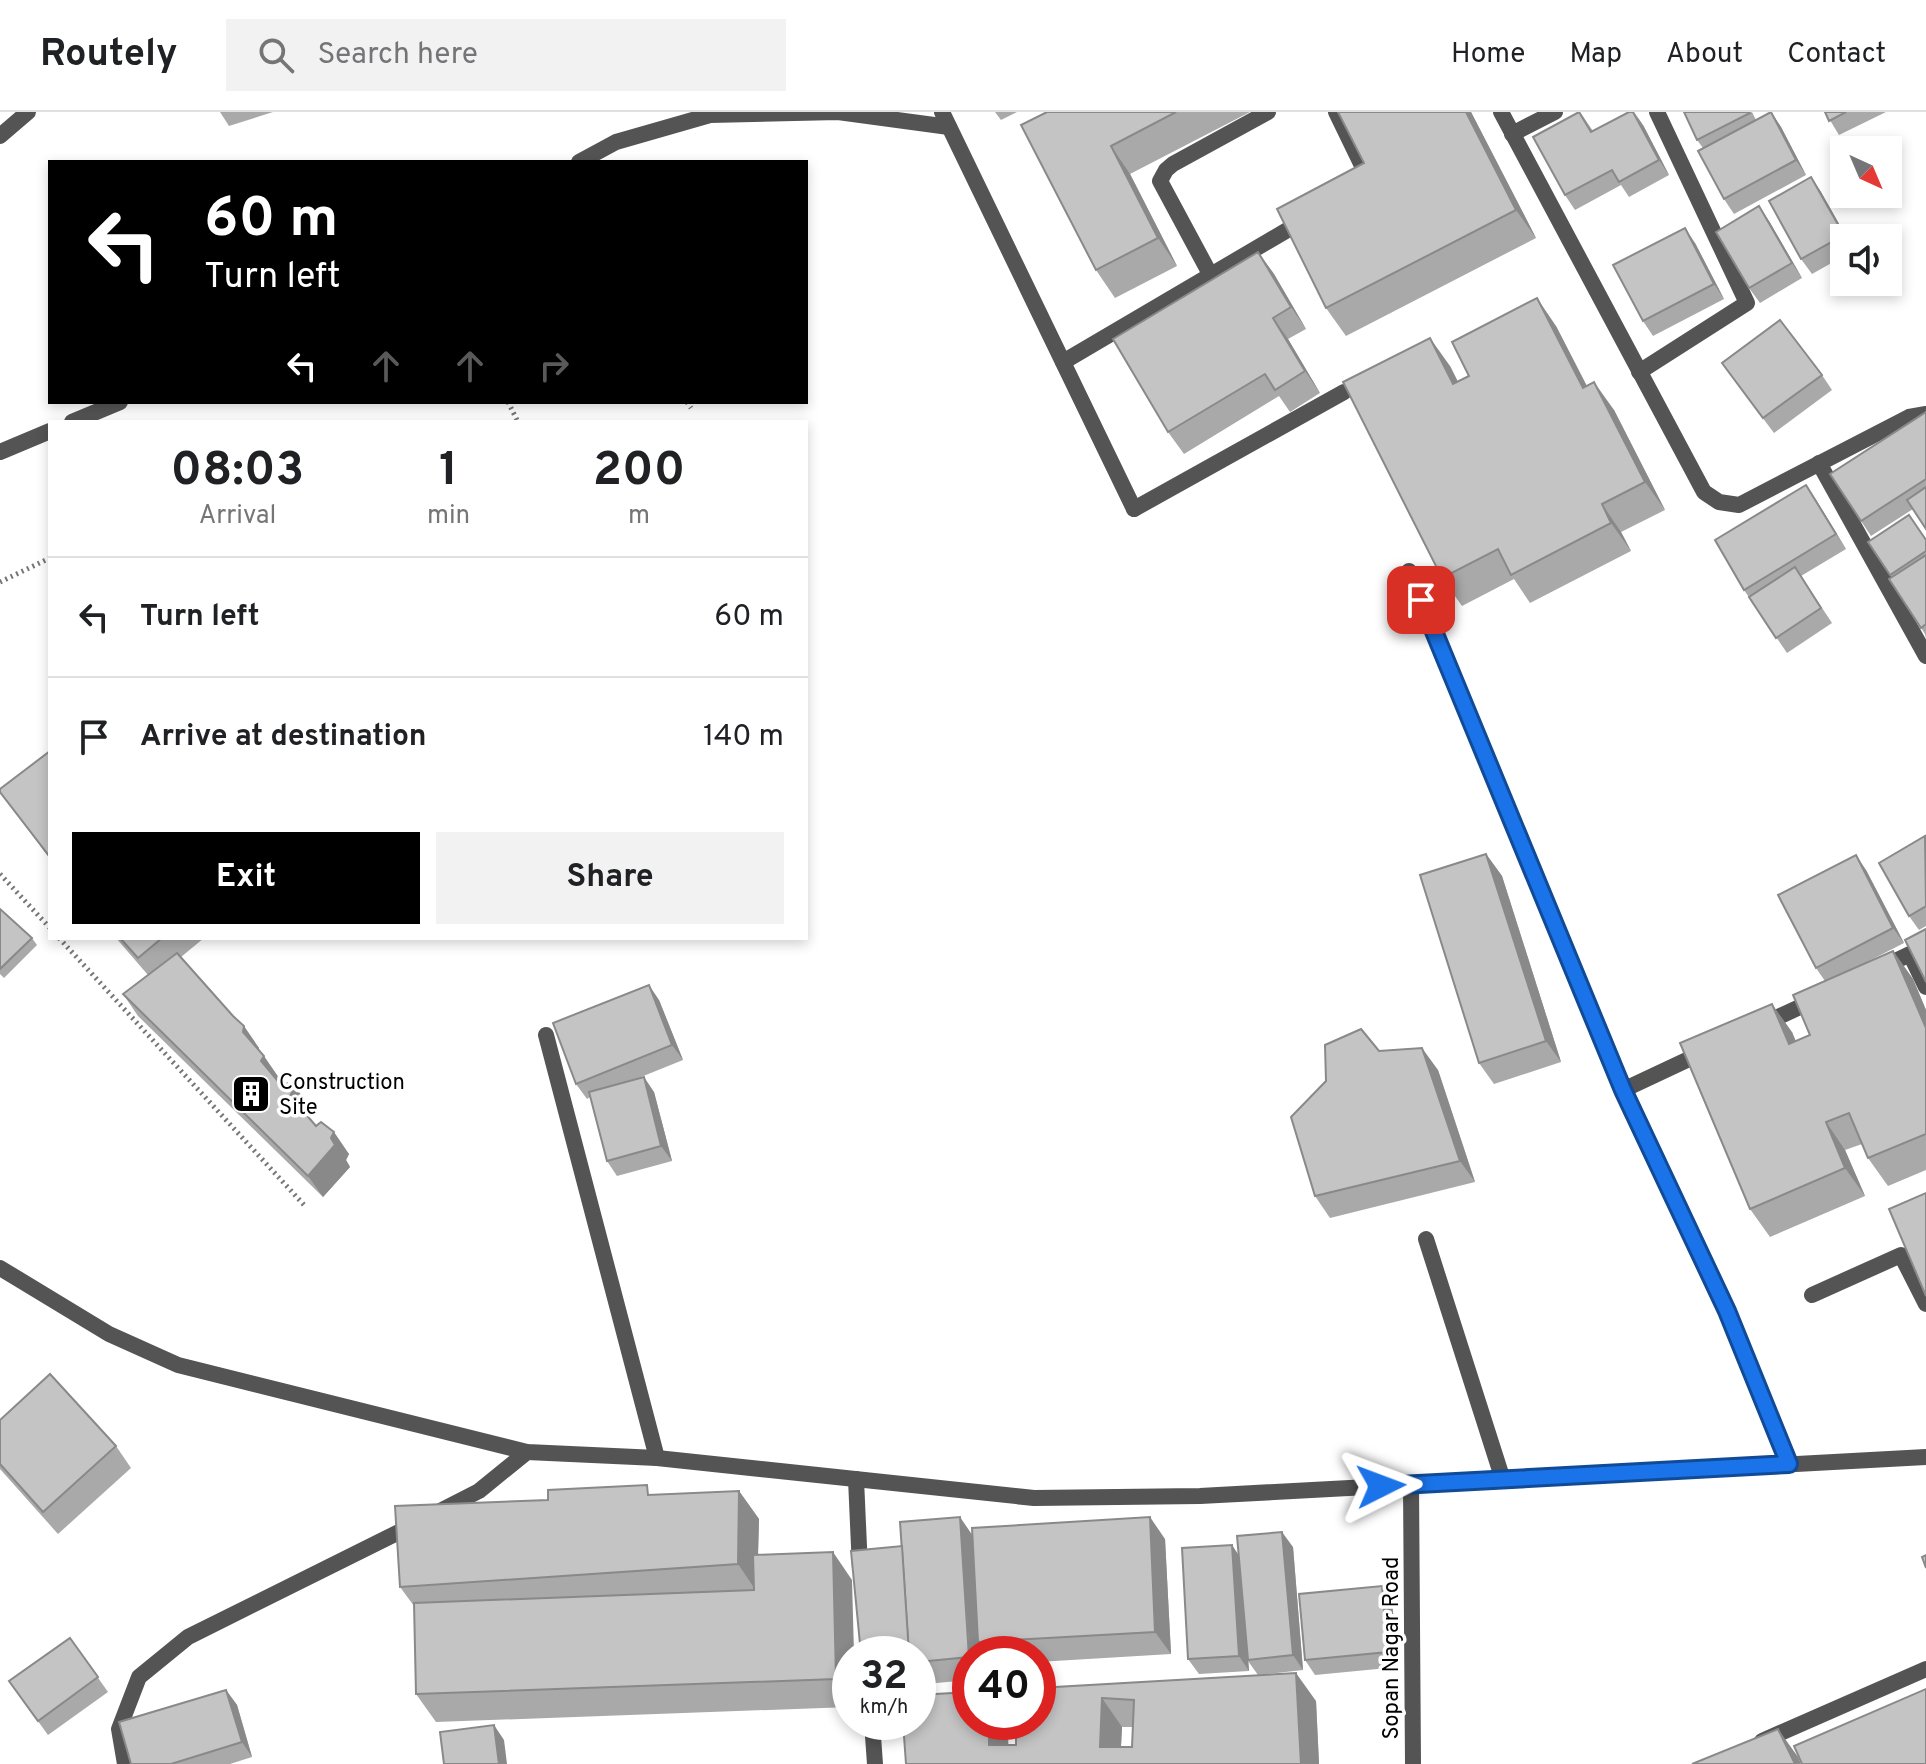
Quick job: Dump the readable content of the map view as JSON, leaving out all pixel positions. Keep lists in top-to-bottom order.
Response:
{
  "streets": {
    "street": ["Sopan Nagar Road"]
  },
  "places": {
    "building": ["Construction Site"]
  },
  "north": "bottom right",
  "page": {
    "header": "Routely",
    "search": "Search here",
    "nav": [
      "Home",
      "Map",
      "About",
      "Contact"
    ],
    "turn": ["60 m", "Turn left"],
    "eta": [
      "08:03",
      "Arrival",
      "1",
      "min",
      "200",
      "m"
    ],
    "list": [
      {
        "name": "Turn left",
        "value": "60 m"
      },
      {
        "name": "Arrive at destination",
        "value": "140 m"
      }
    ],
    "buttons": ["Exit", "Share"],
    "speed": "32 km/h",
    "limit": "40"
  }
}
